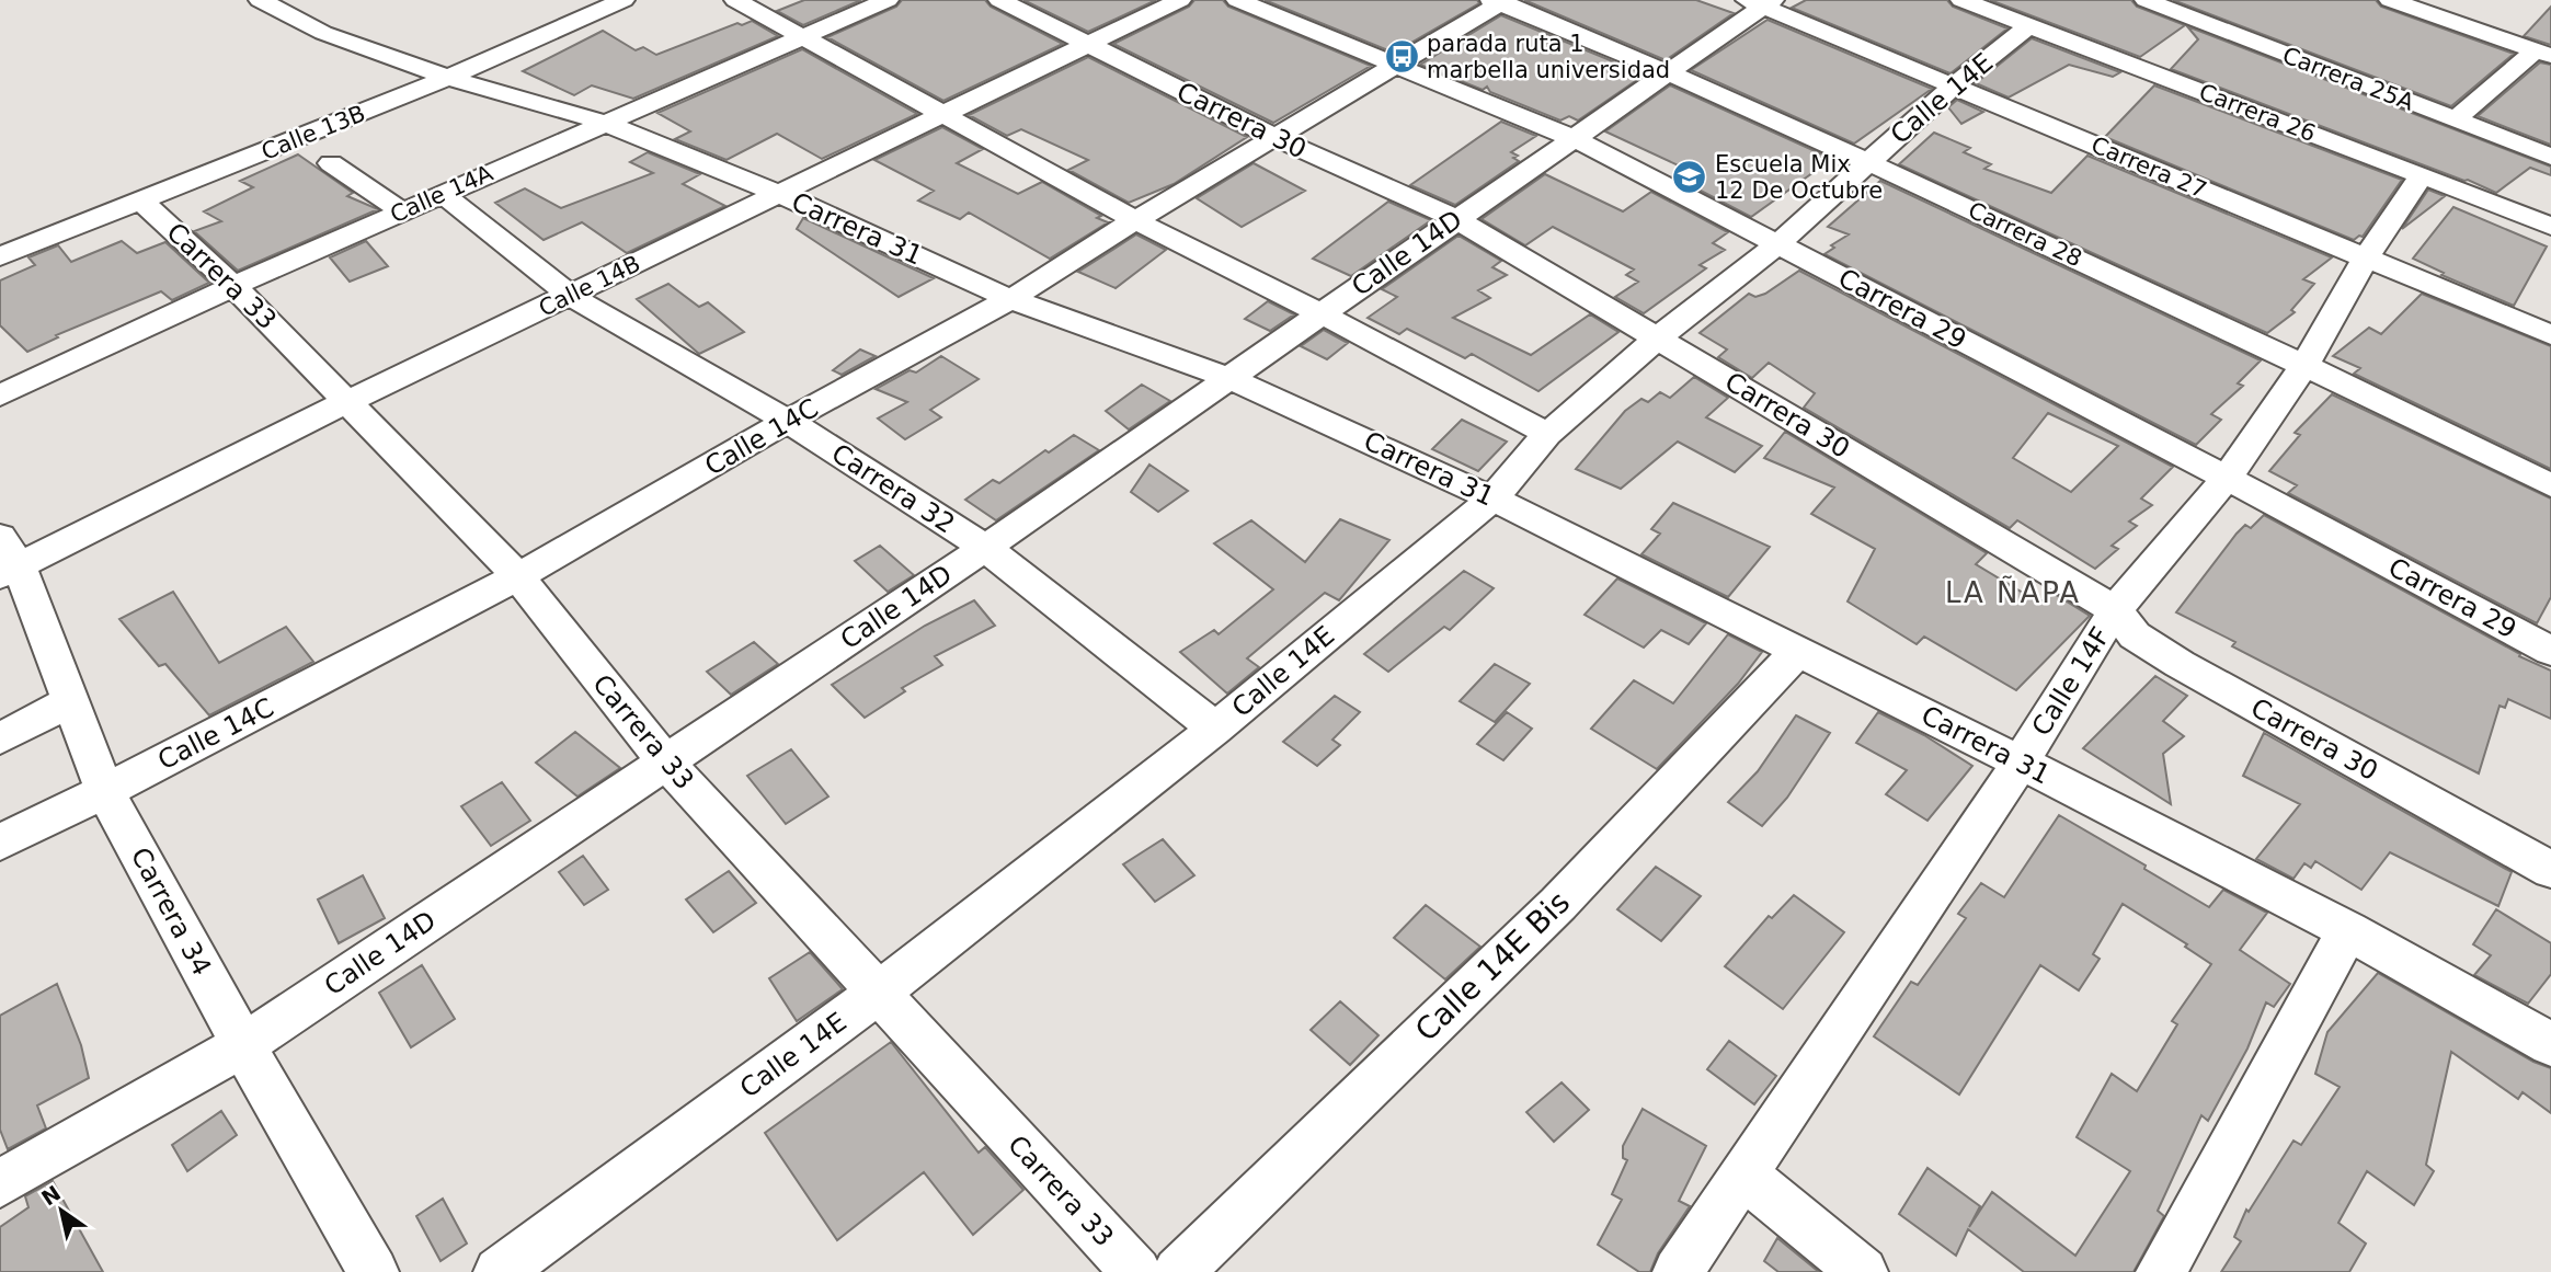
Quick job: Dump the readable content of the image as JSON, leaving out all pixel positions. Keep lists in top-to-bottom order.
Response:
{
  "streets": {
    "street": [
      "Carrera 25A",
      "Calle 14E",
      "Carrera 26",
      "Carrera 30",
      "Calle 13B",
      "Carrera 27",
      "Calle 14A",
      "Carrera 31",
      "Carrera 28",
      "Calle 14D",
      "Carrera 33",
      "Calle 14B",
      "Carrera 29",
      "Calle 14C",
      "Carrera 32",
      "Calle 14F",
      "Carrera 34",
      "Calle 14E Bis"
    ]
  },
  "crossings": [
    ["Calle 14E", "Carrera 26"],
    ["Calle 14E", "Carrera 30"],
    ["Calle 14E", "Carrera 27"],
    ["Calle 14E", "Carrera 31"],
    ["Calle 14E", "Carrera 28"],
    ["Calle 14E", "Carrera 33"],
    ["Calle 14E", "Carrera 29"],
    ["Calle 14E", "Carrera 32"],
    ["Carrera 26", "Calle 14F"],
    ["Carrera 30", "Calle 14D"],
    ["Carrera 30", "Calle 14B"],
    ["Carrera 30", "Calle 14C"],
    ["Carrera 30", "Calle 14F"],
    ["Calle 13B", "Carrera 31"],
    ["Calle 13B", "Carrera 33"],
    ["Carrera 27", "Calle 14D"],
    ["Carrera 27", "Calle 14F"],
    ["Calle 14A", "Carrera 31"],
    ["Calle 14A", "Carrera 33"],
    ["Calle 14A", "Carrera 32"],
    ["Carrera 31", "Calle 14D"],
    ["Carrera 31", "Calle 14B"],
    ["Carrera 31", "Calle 14C"],
    ["Carrera 31", "Calle 14F"],
    ["Carrera 31", "Calle 14E Bis"],
    ["Carrera 28", "Calle 14D"],
    ["Carrera 28", "Calle 14C"],
    ["Carrera 28", "Calle 14F"],
    ["Calle 14D", "Carrera 33"],
    ["Calle 14D", "Carrera 29"],
    ["Calle 14D", "Carrera 32"],
    ["Calle 14D", "Carrera 34"],
    ["Carrera 33", "Calle 14B"],
    ["Carrera 33", "Calle 14C"],
    ["Calle 14B", "Carrera 32"],
    ["Calle 14B", "Carrera 34"],
    ["Carrera 29", "Calle 14C"],
    ["Carrera 29", "Calle 14F"],
    ["Calle 14C", "Carrera 32"],
    ["Calle 14C", "Carrera 34"]
  ],
  "districts": ["LA ÑAPA"],
  "places": {
    "bus stop": ["parada ruta 1 marbella universidad"],
    "school or university": ["Escuela Mix 12 De Octubre"]
  },
  "north": "top left"
}
